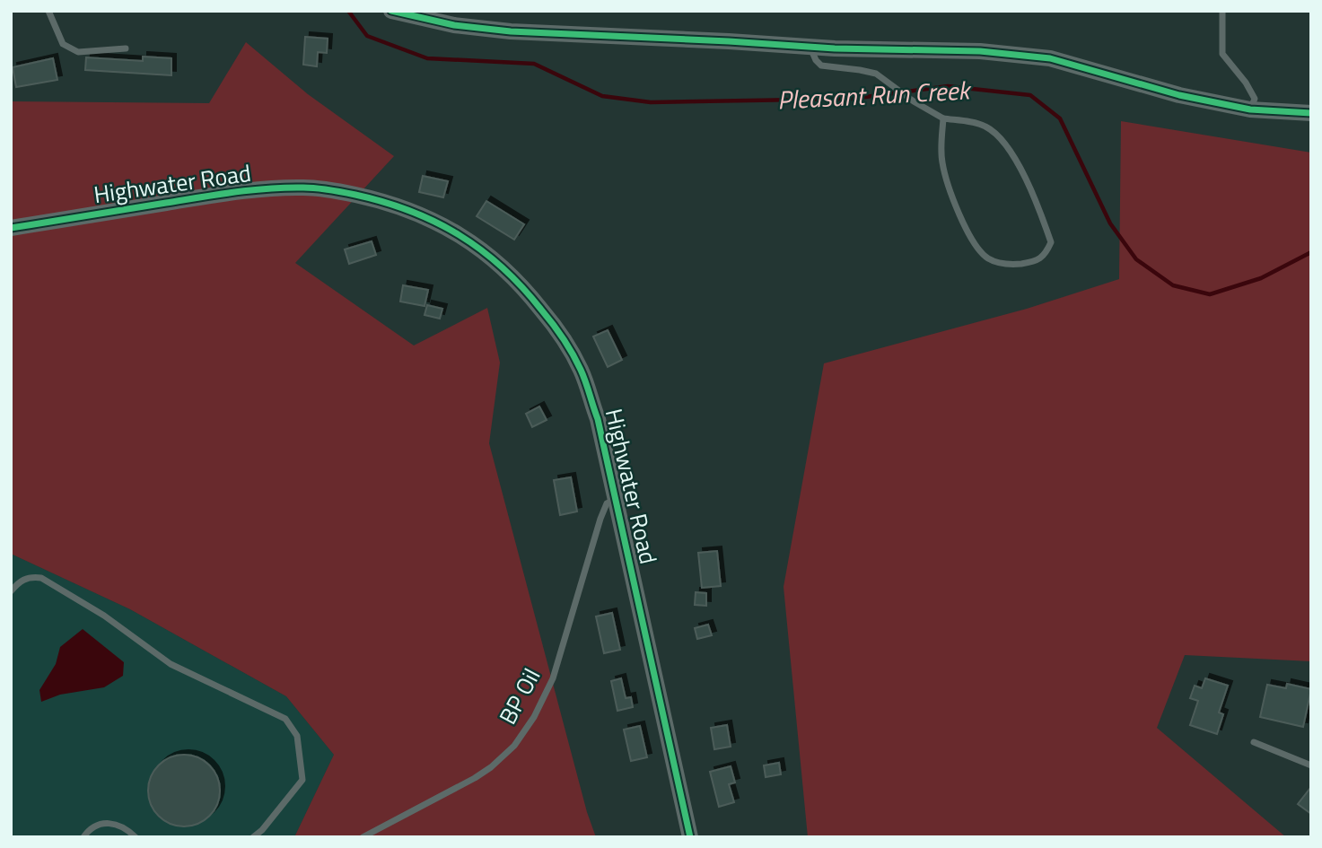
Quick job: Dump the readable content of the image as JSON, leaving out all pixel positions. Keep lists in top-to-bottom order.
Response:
{
  "streets": {
    "street": ["Highwater Road"],
    "lane": ["BP Oil"]
  },
  "crossings": [
    ["Highwater Road", "BP Oil"]
  ],
  "water": ["Pleasant Run Creek"]
}
